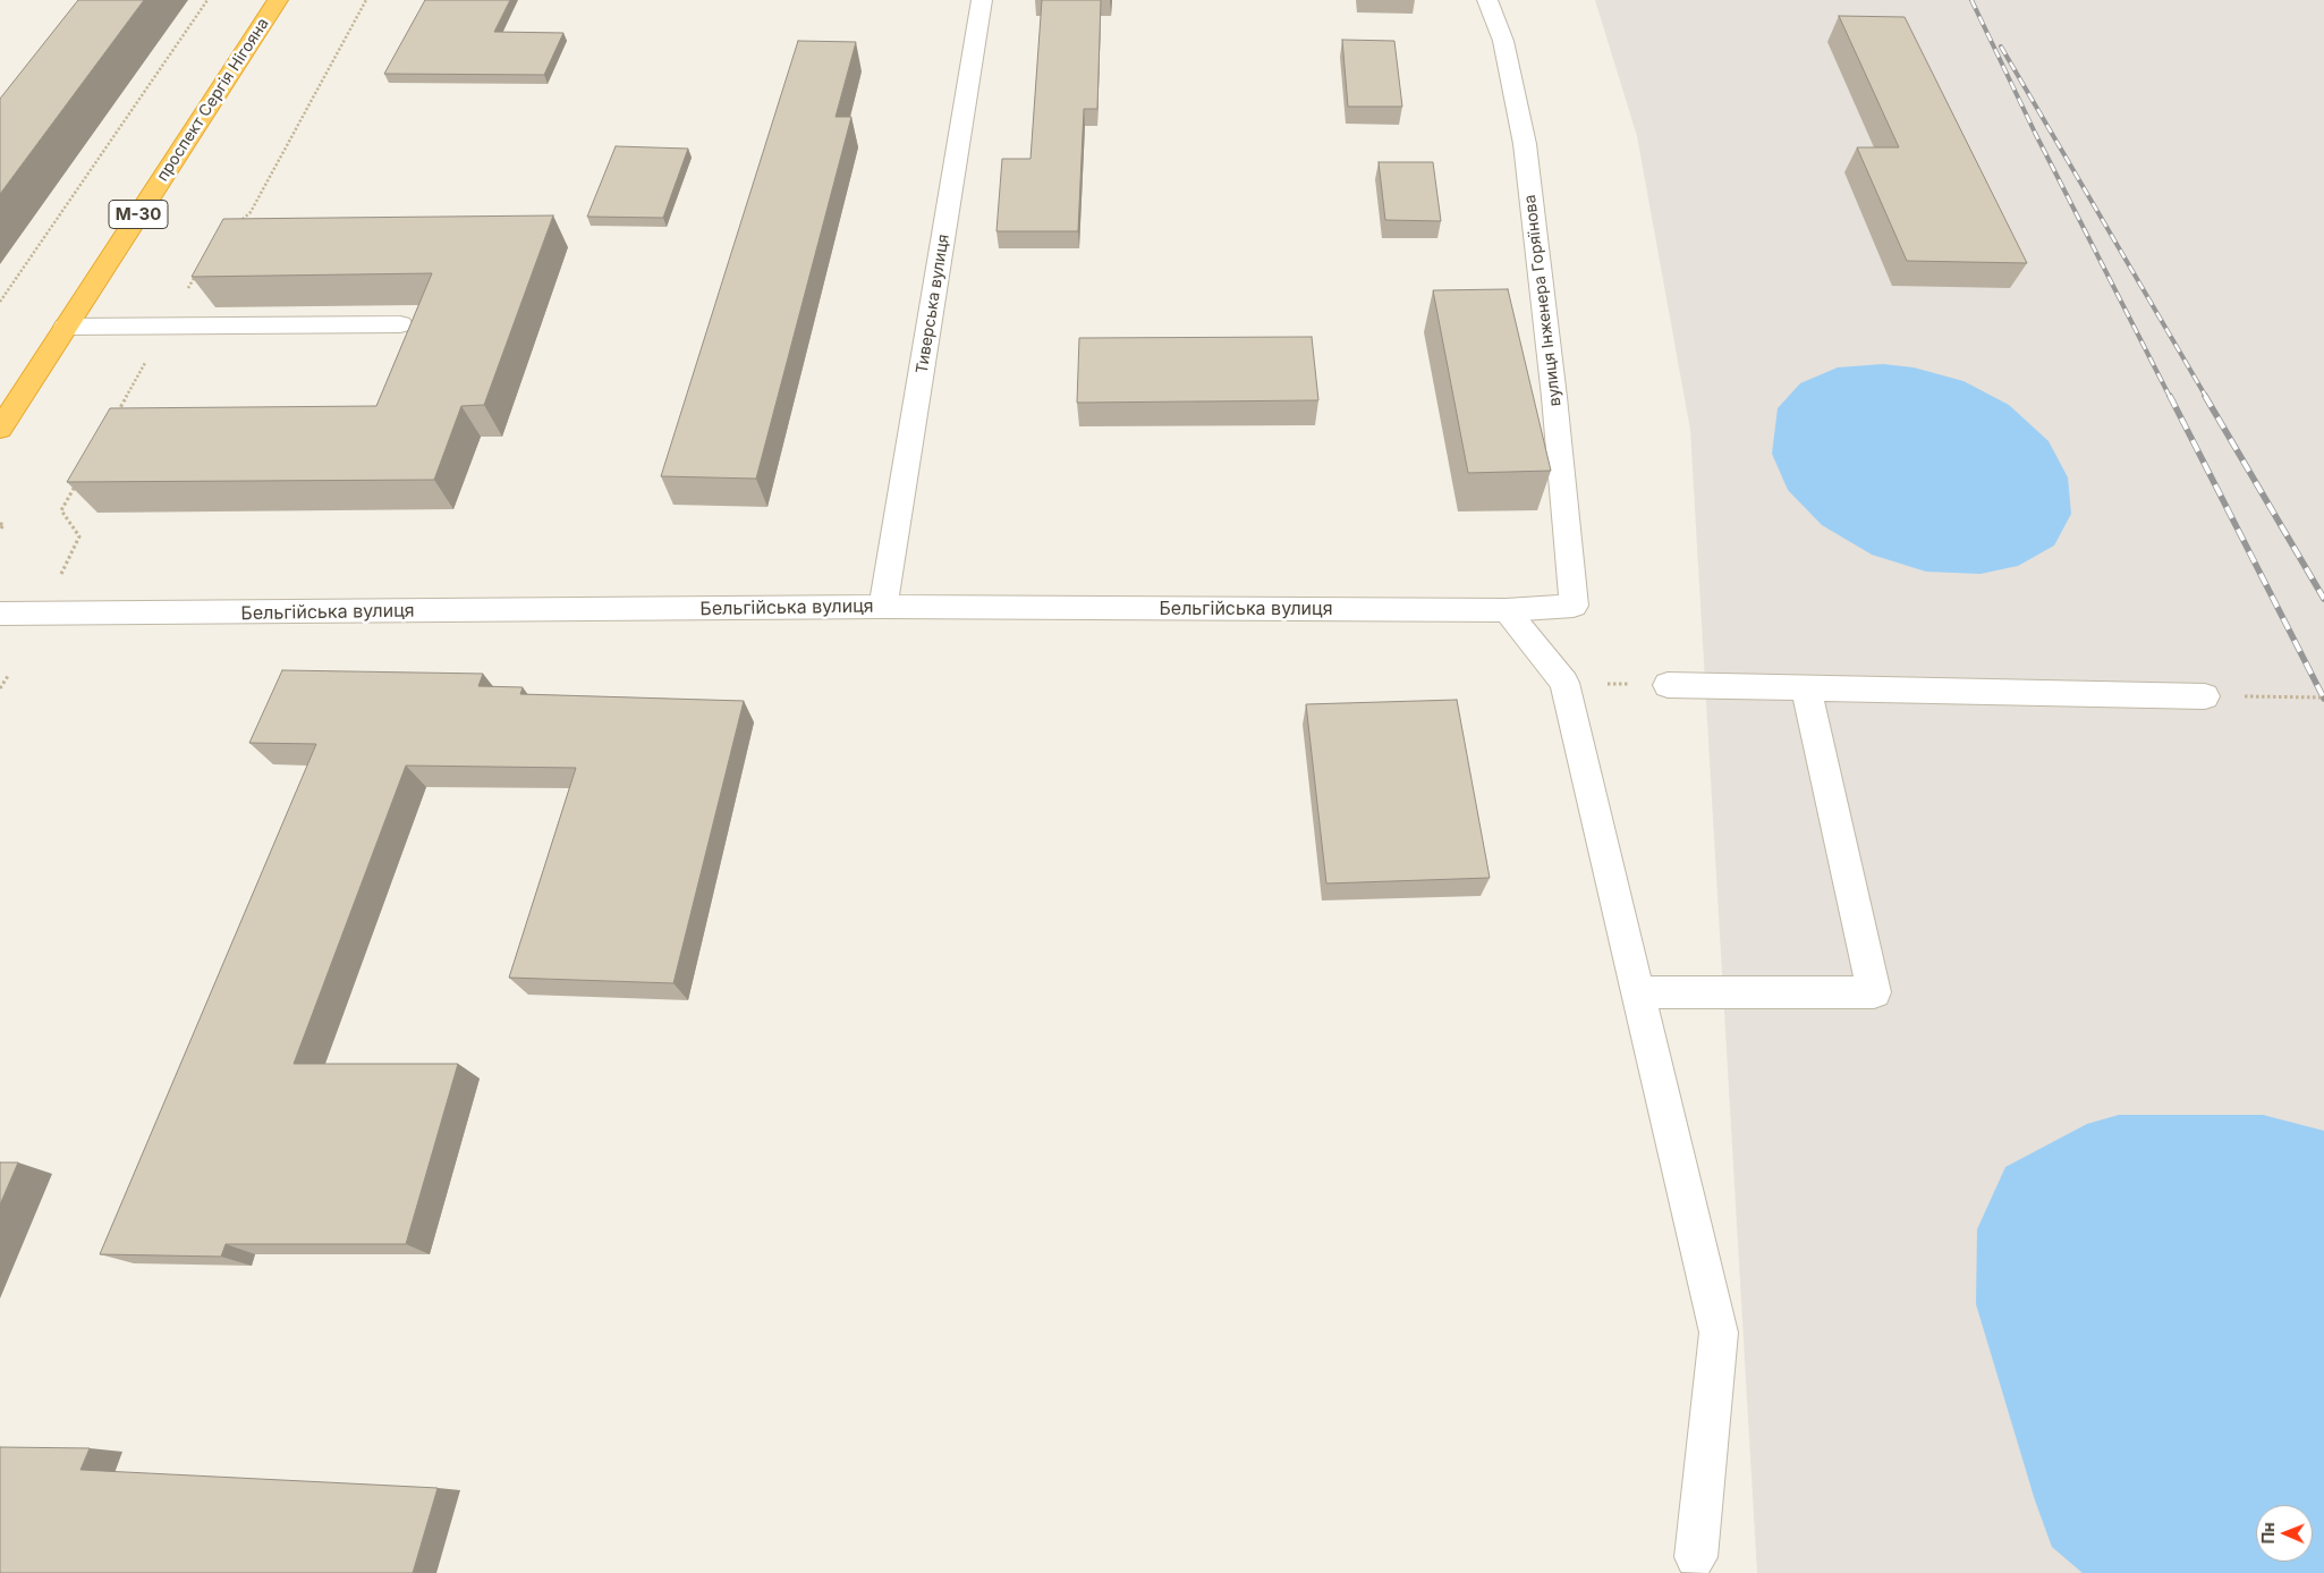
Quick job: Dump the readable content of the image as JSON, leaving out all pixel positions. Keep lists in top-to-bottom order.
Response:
{
  "streets": {
    "highway": ["проспект Сергія Нігояна", "М-30"],
    "street": ["вулиця Інженера Горяїнова", "Тиверська вулиця", "Бельгійська вулиця"]
  },
  "crossings": [
    ["вулиця Інженера Горяїнова", "Бельгійська вулиця"],
    ["Тиверська вулиця", "Бельгійська вулиця"]
  ],
  "north": "left"
}
